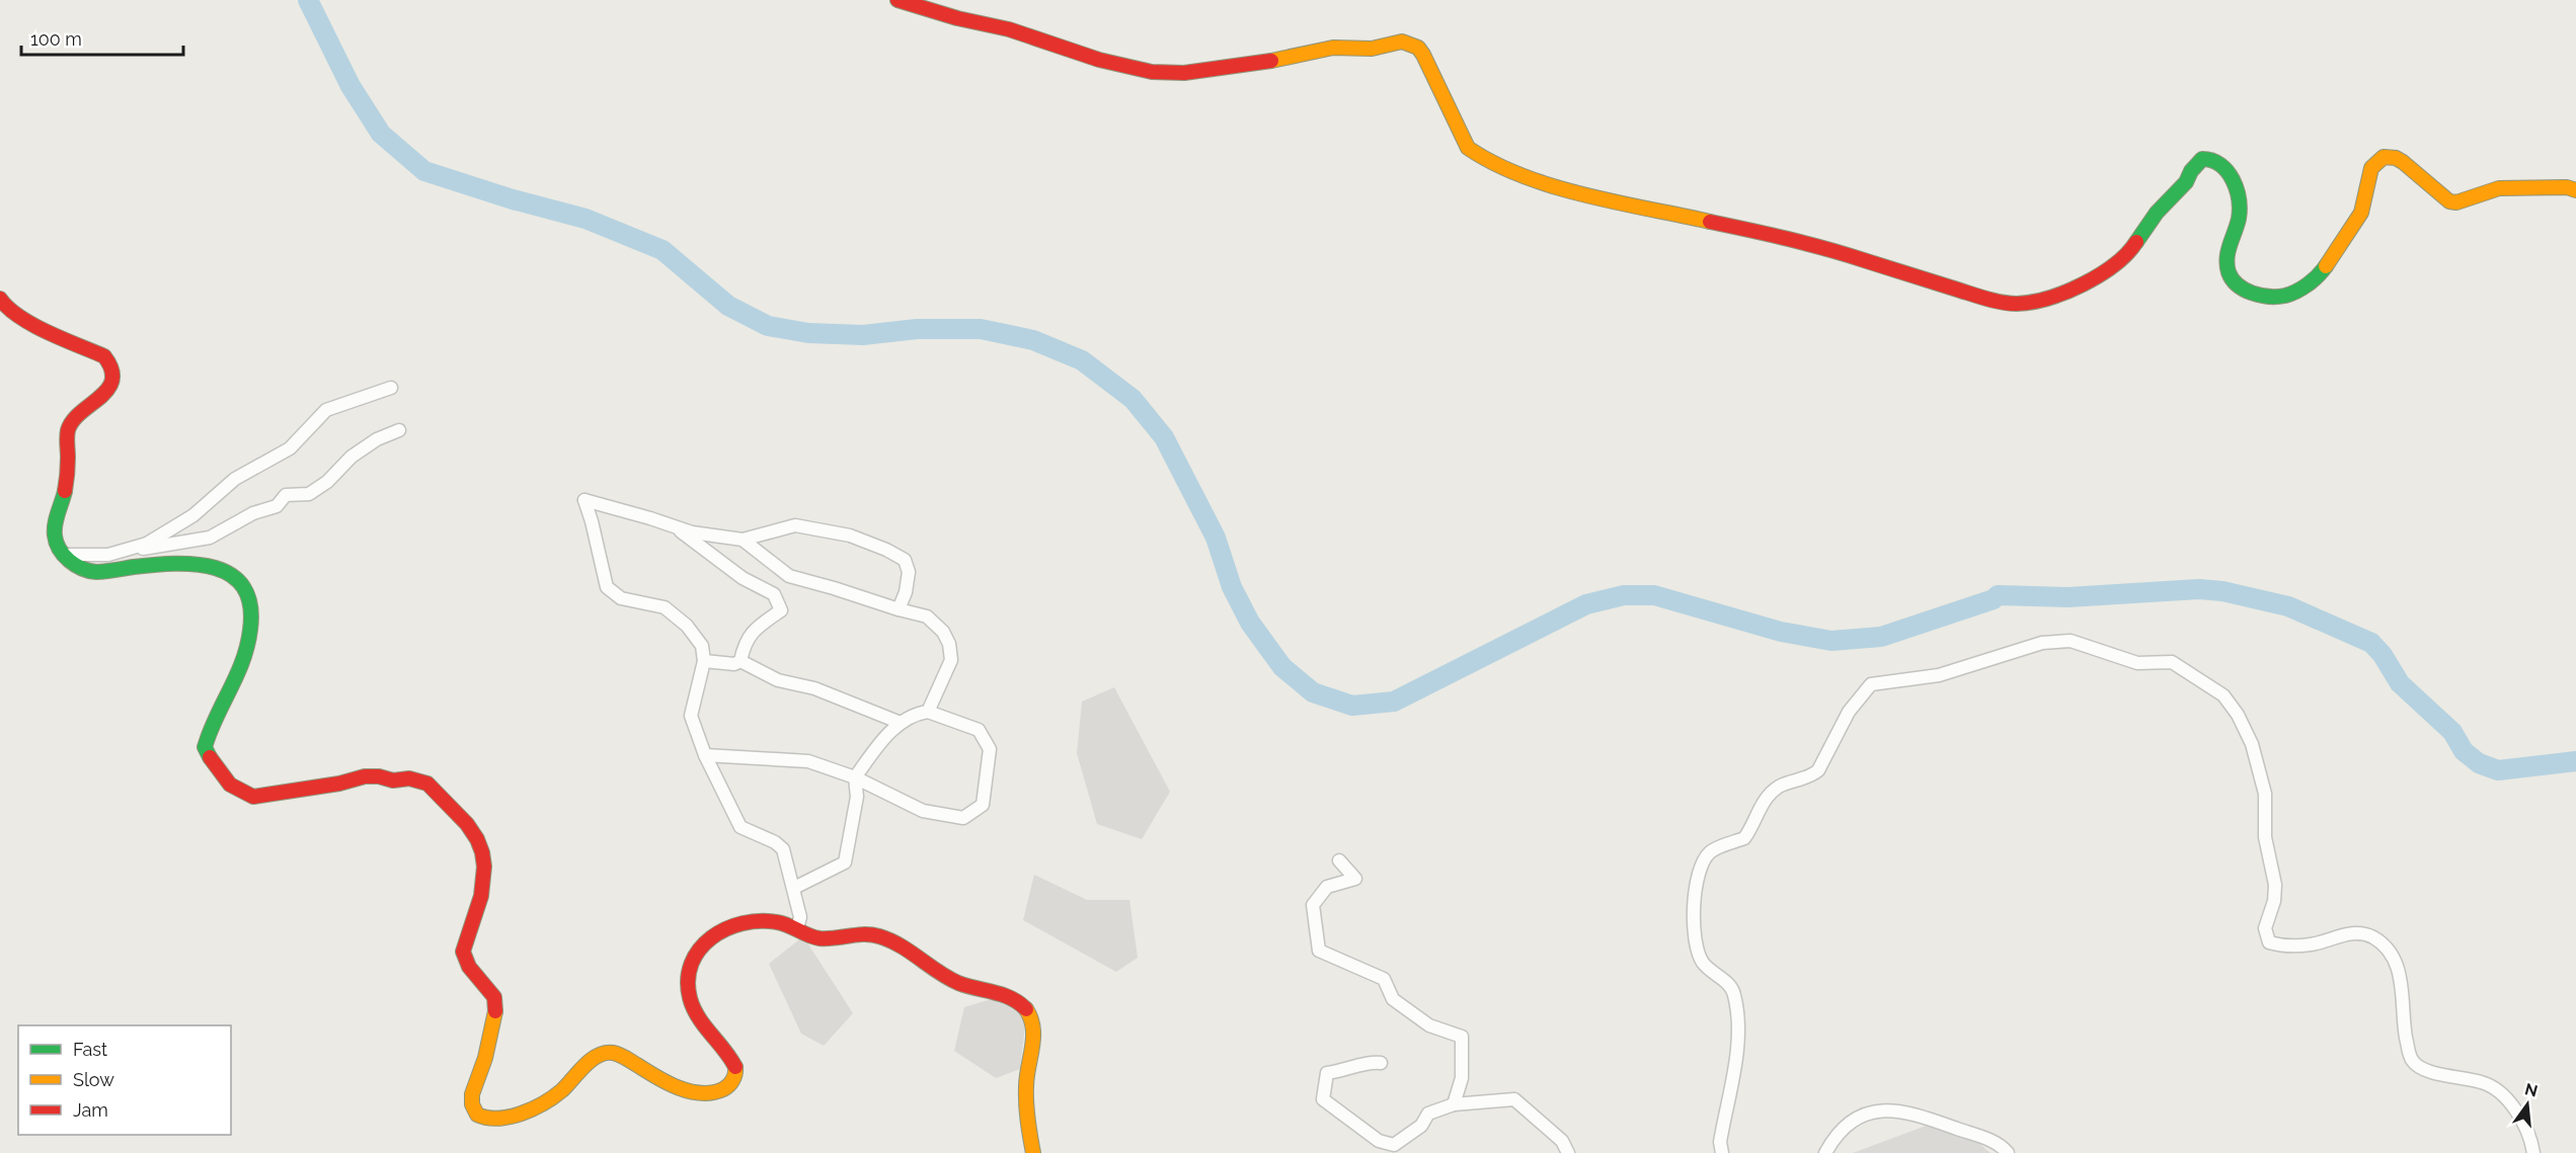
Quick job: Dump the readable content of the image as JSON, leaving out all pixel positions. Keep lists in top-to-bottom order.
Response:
{
  "legend": ["Fast", "Slow", "Jam"],
  "scale_bar": "100 m",
  "north": "top"
}
